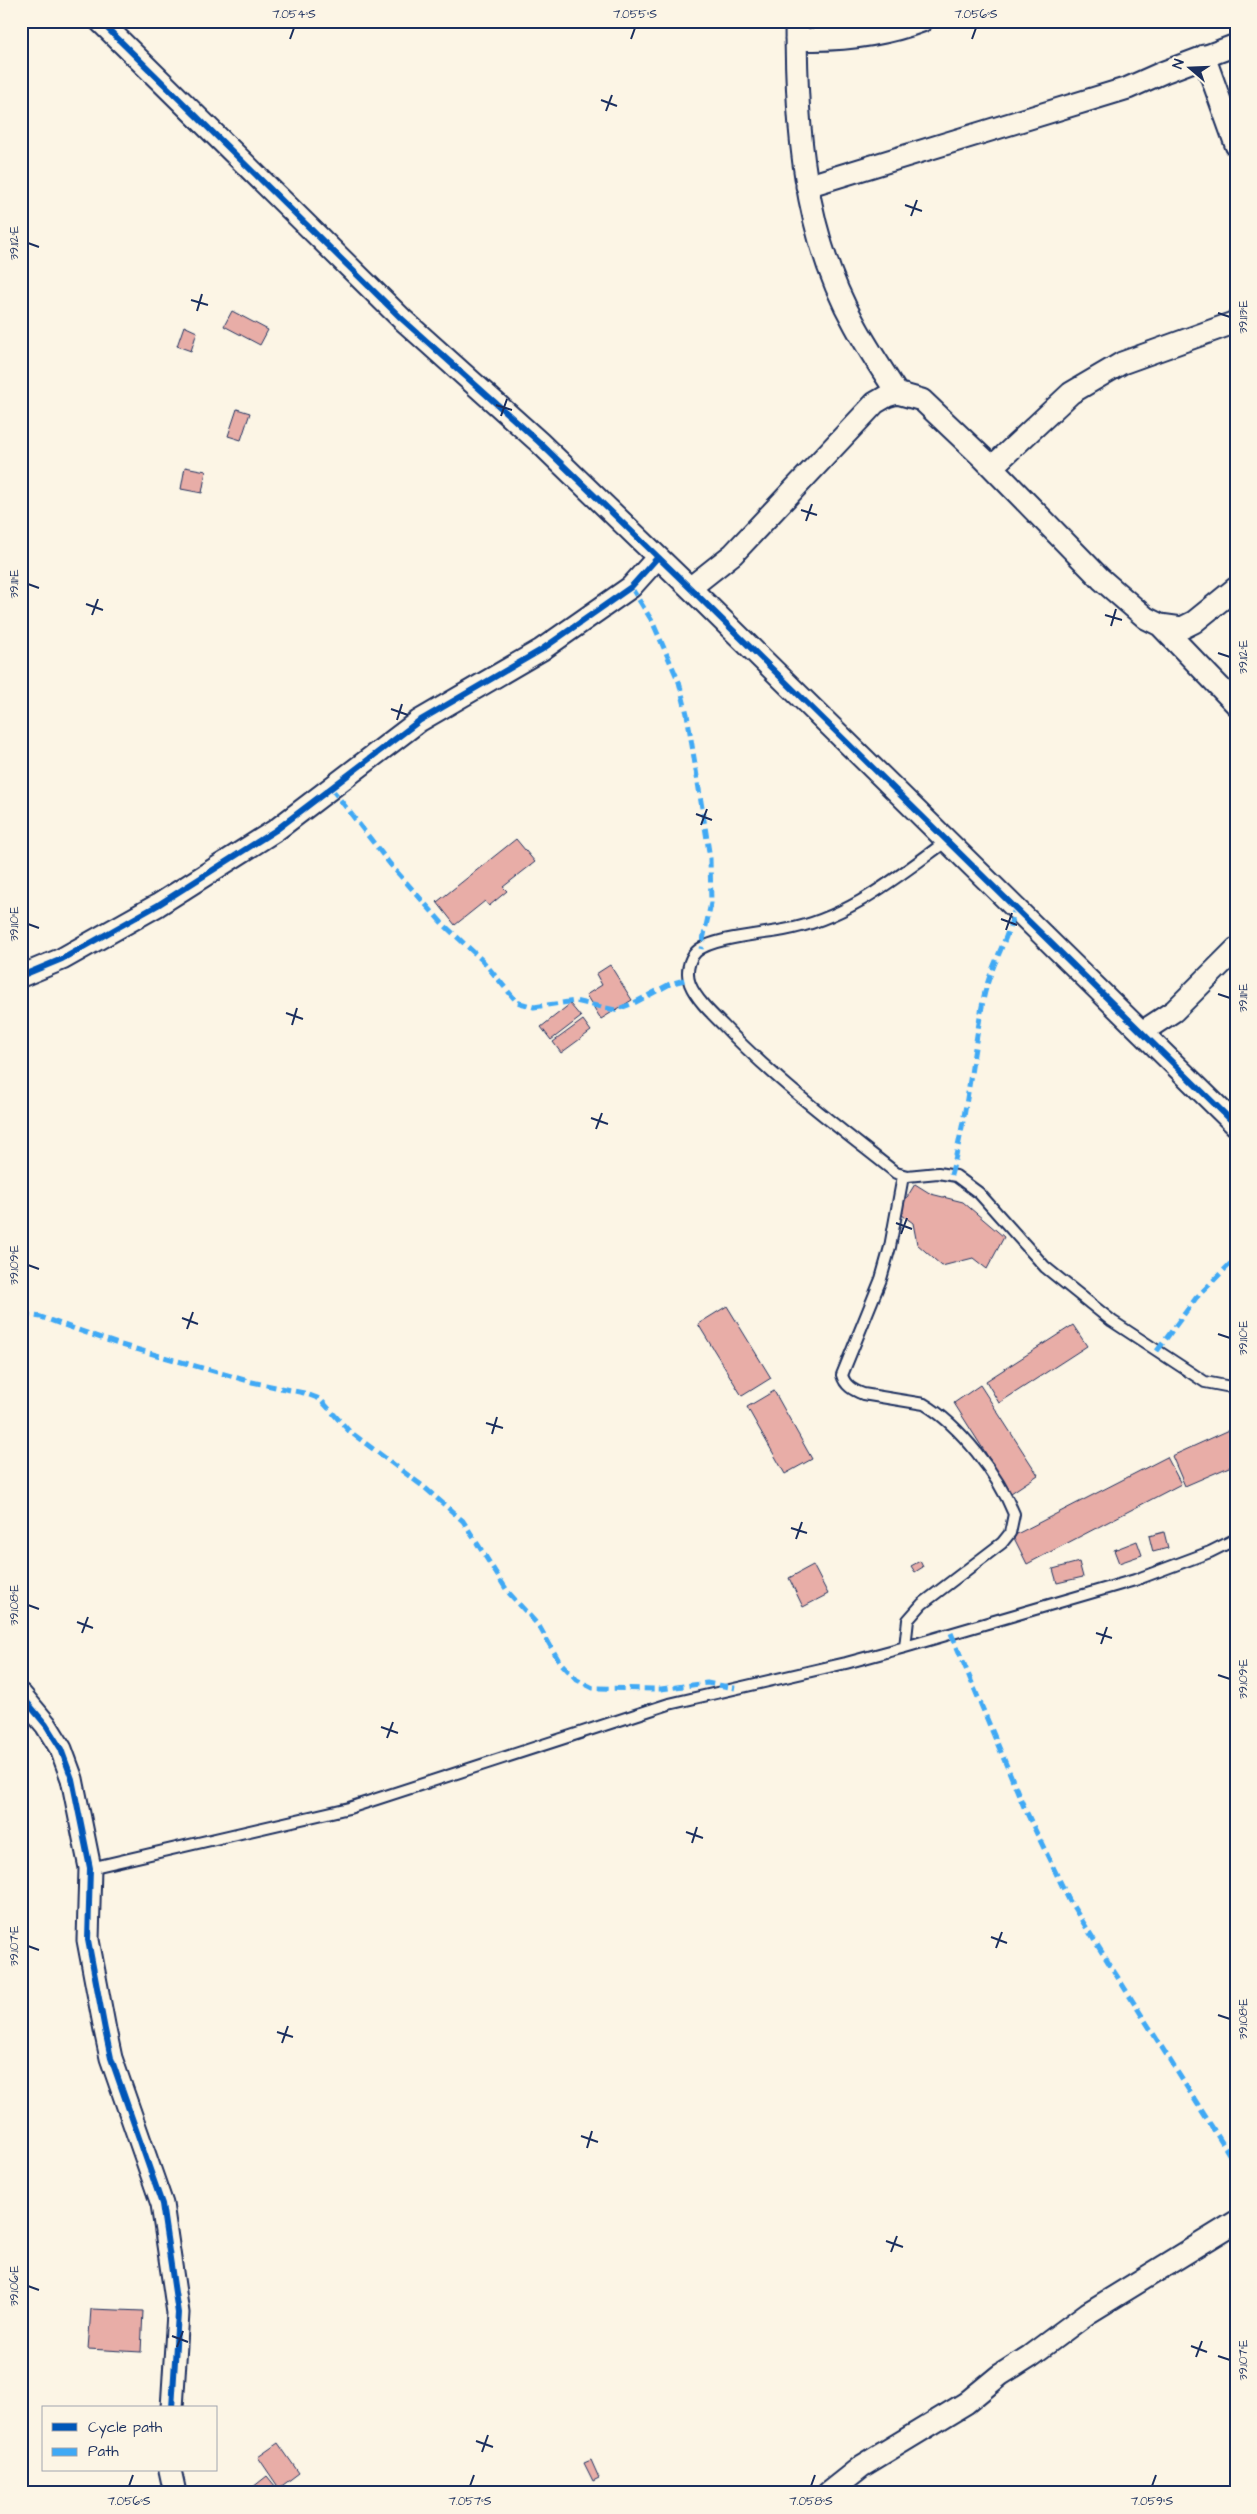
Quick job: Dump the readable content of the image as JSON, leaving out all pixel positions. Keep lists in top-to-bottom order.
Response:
{
  "legend": ["Cycle path", "Path"],
  "north": "left",
  "coordinates": [
    "7.054°S",
    "7.055°S",
    "7.056°S",
    "39.112°E",
    "39.113°E",
    "39.111°E",
    "39.110°E",
    "39.109°E",
    "39.108°E",
    "39.107°E",
    "39.106°E",
    "7.057°S",
    "7.058°S",
    "7.059°S"
  ]
}
